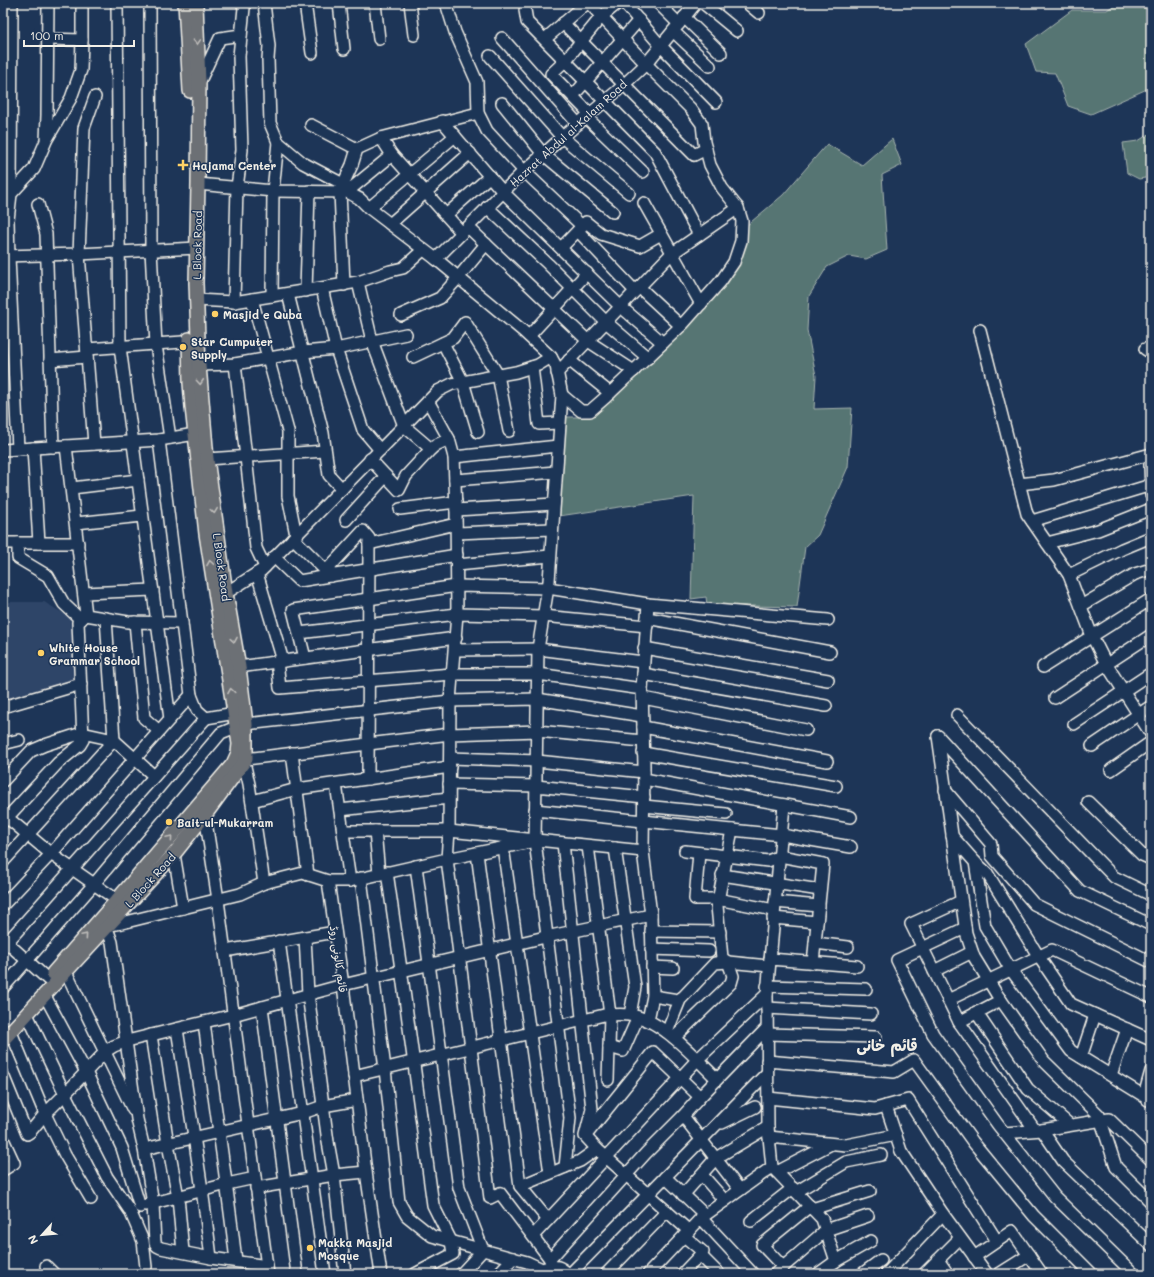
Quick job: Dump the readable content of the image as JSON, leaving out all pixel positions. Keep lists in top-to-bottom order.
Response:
{
  "streets": {
    "main road": ["L Block Road"],
    "street": ["Hazrat Abdul al-Kalam Road", "قائم کالونی روڈ"]
  },
  "districts": ["قائم خانى"],
  "places": {
    "health": ["Hajama Center"],
    "other": [
      "Masjid e Quba",
      "Star Cumputer Supply",
      "White House Grammar School",
      "Bait-ul-Mukarram",
      "Makka Masjid Mosque"
    ]
  },
  "scale_bar": "100 m",
  "north": "bottom left"
}
